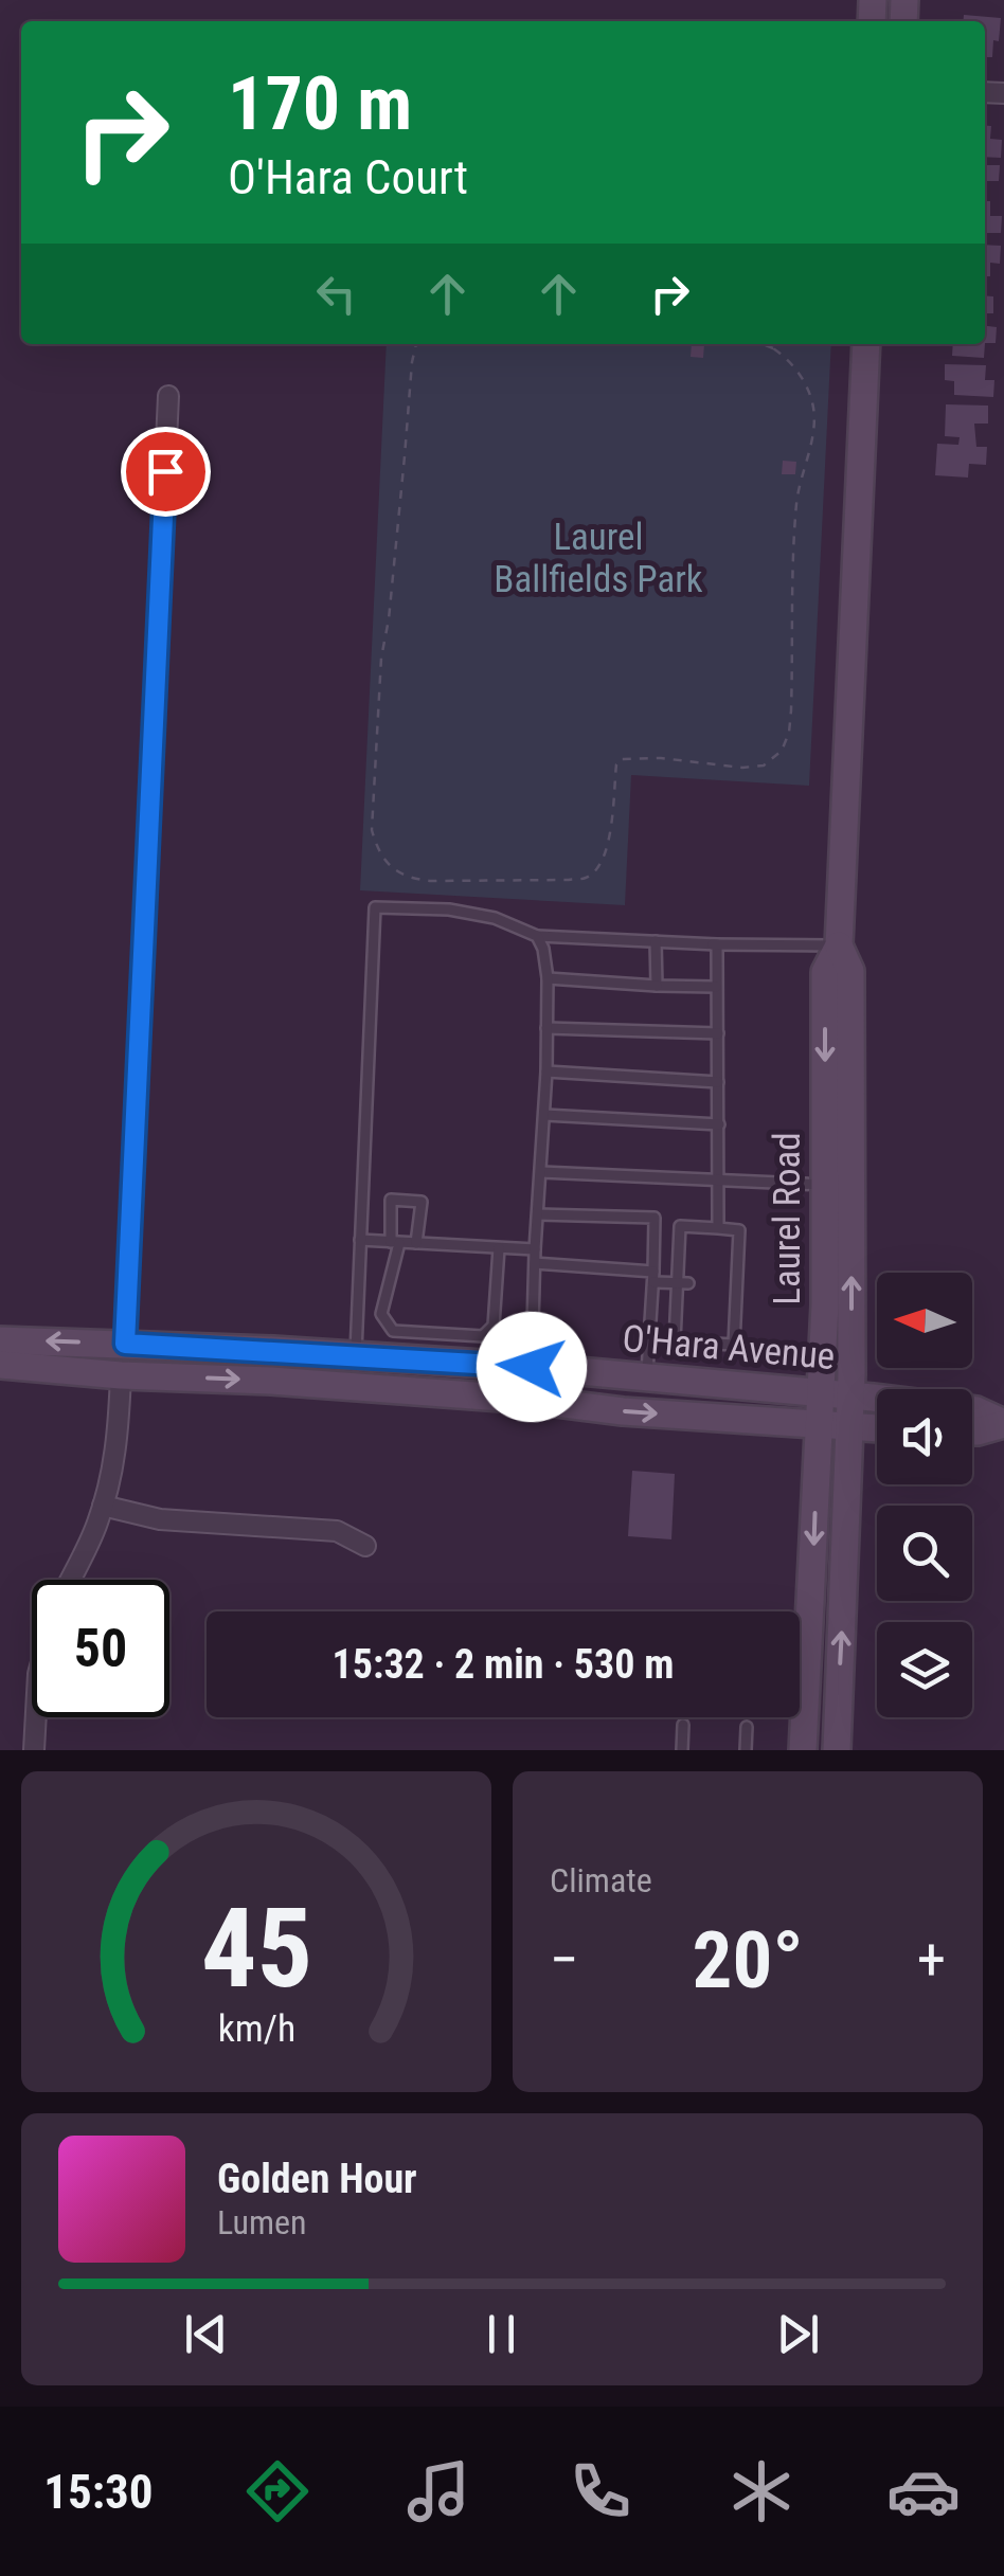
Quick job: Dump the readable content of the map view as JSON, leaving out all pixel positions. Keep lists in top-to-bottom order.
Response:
{
  "streets": {
    "main road": ["Laurel Road", "O'Hara Avenue"]
  },
  "crossings": [
    ["Laurel Road", "O'Hara Avenue"]
  ],
  "parks": ["Laurel Ballfields Park"],
  "north": "left",
  "page": {
    "turn": ["170 m", "O'Hara Court"],
    "limit": "50",
    "trip": "15:32 · 2 min · 530 m",
    "tile": "Climate",
    "heat": ["−", "20°", "+"],
    "song": ["Golden Hour", "Lumen"],
    "tabs": "15:30",
    "gauge": ["45", "km/h"]
  }
}
